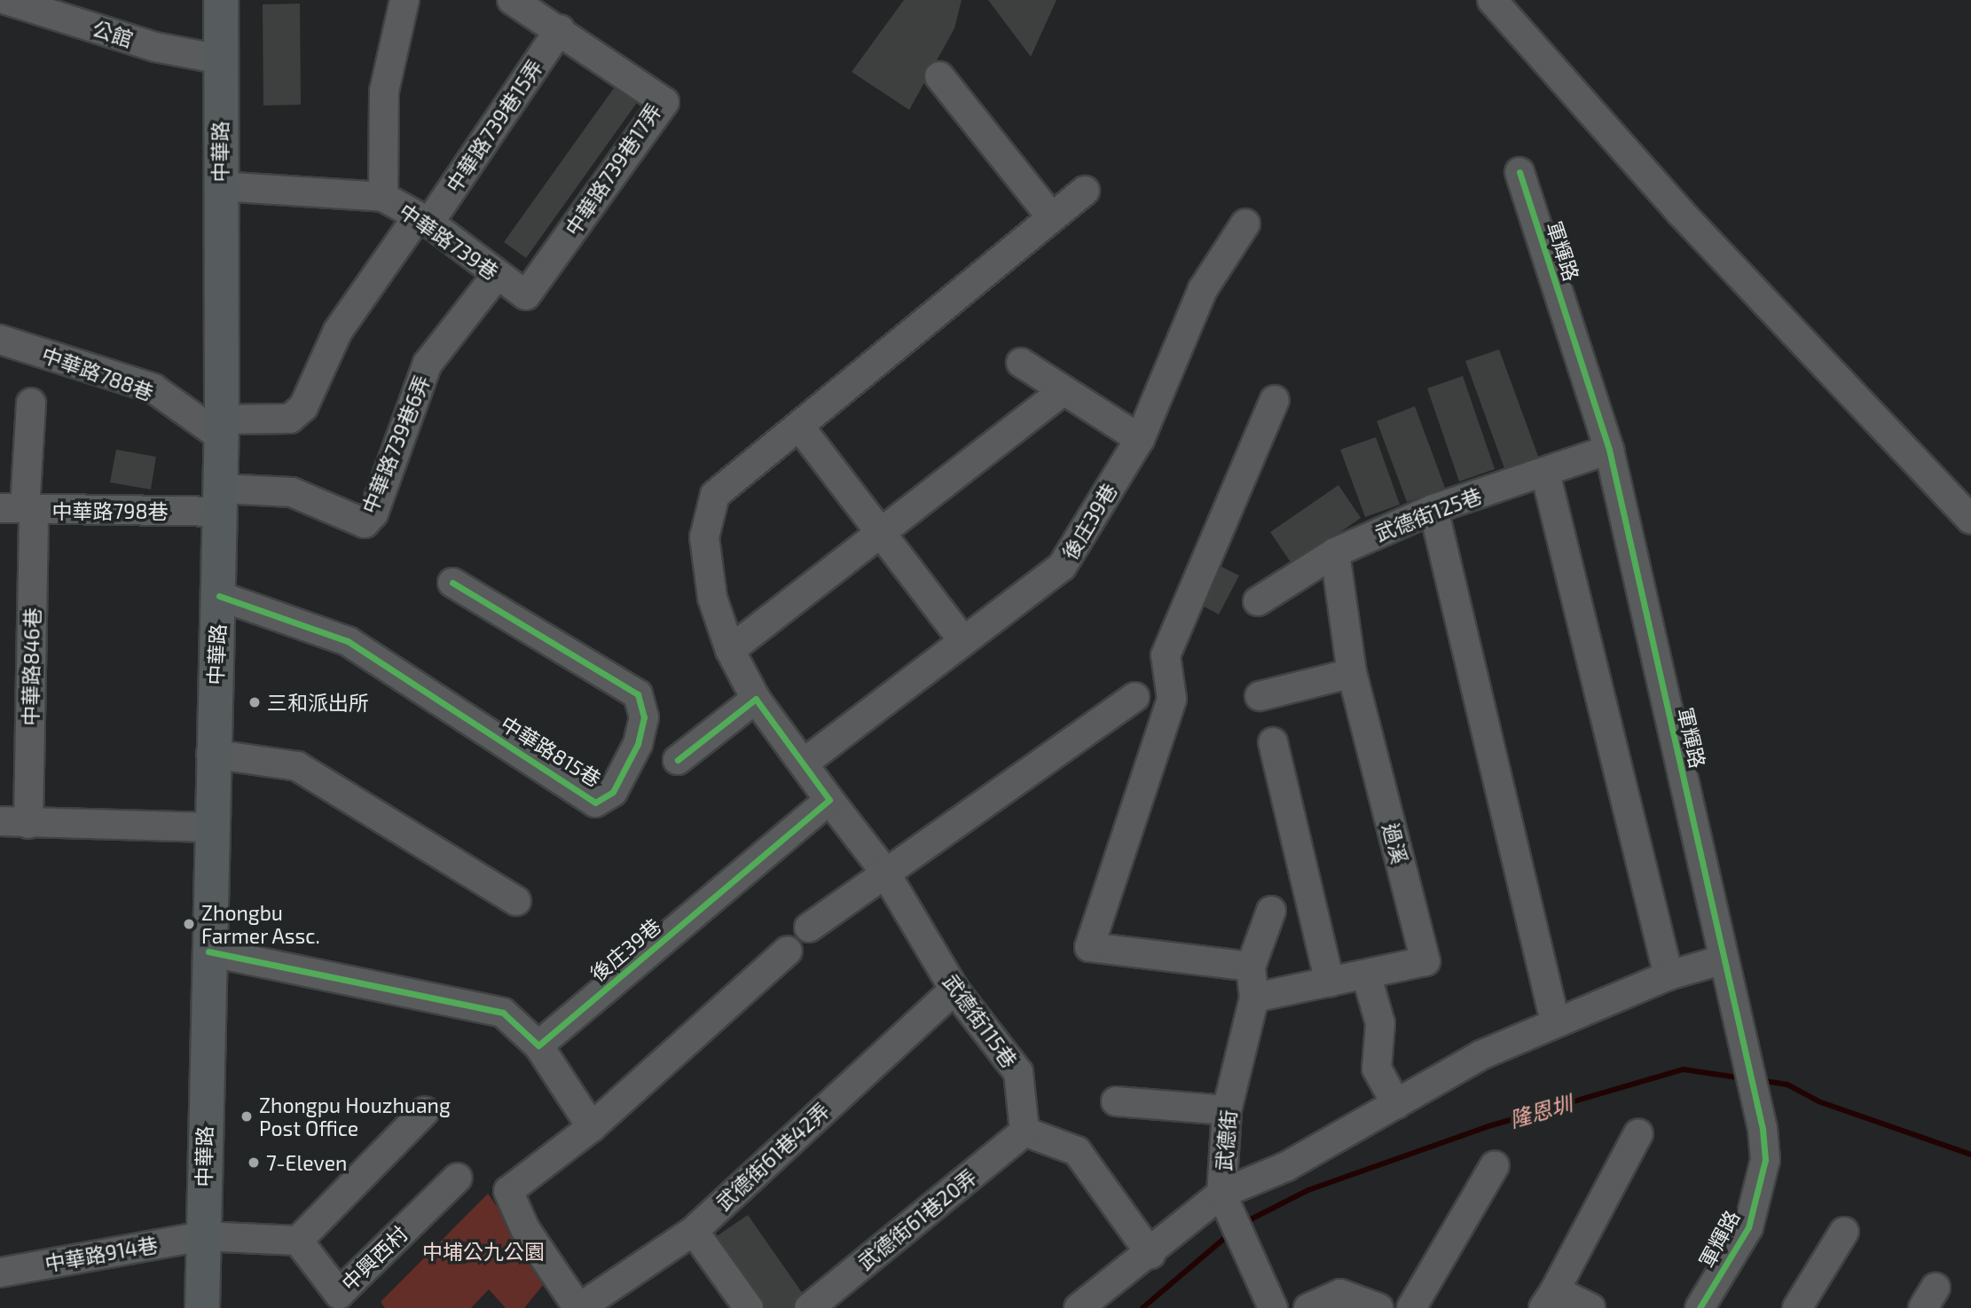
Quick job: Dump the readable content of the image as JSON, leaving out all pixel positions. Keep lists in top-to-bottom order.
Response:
{
  "streets": {
    "main road": ["中華路"],
    "street": [
      "公館",
      "中華路739巷15弄",
      "中華路739巷17弄",
      "中華路739巷",
      "軍輝路",
      "中華路788巷",
      "中華路739巷6弄",
      "中華路798巷",
      "武德街125巷",
      "後庄39巷",
      "中華路846巷",
      "中華路815巷",
      "過溪",
      "武德街115巷",
      "武德街",
      "武德街61巷42弄",
      "武德街61巷20弄",
      "中華路914巷",
      "中興西村"
    ]
  },
  "crossings": [
    ["公館", "中華路"],
    ["中華路739巷15弄", "中華路"],
    ["中華路739巷15弄", "中華路739巷17弄"],
    ["中華路739巷15弄", "中華路739巷"],
    ["中華路739巷15弄", "中華路788巷"],
    ["中華路", "中華路739巷"],
    ["中華路", "中華路788巷"],
    ["中華路", "中華路739巷6弄"],
    ["中華路", "中華路798巷"],
    ["中華路", "中華路815巷"],
    ["中華路", "中華路914巷"],
    ["中華路739巷17弄", "中華路739巷"],
    ["中華路739巷", "中華路739巷6弄"],
    ["軍輝路", "武德街125巷"],
    ["中華路739巷6弄", "中華路798巷"],
    ["中華路798巷", "中華路846巷"],
    ["武德街125巷", "過溪"],
    ["後庄39巷", "武德街115巷"],
    ["過溪", "武德街"],
    ["武德街115巷", "武德街61巷42弄"],
    ["武德街115巷", "武德街61巷20弄"]
  ],
  "water": ["隆恩圳"],
  "parks": ["中埔公九公園"],
  "places": [
    "三和派出所",
    "Zhongbu Farmer Assc.",
    "Zhongpu Houzhuang Post Office",
    "7-Eleven"
  ]
}
